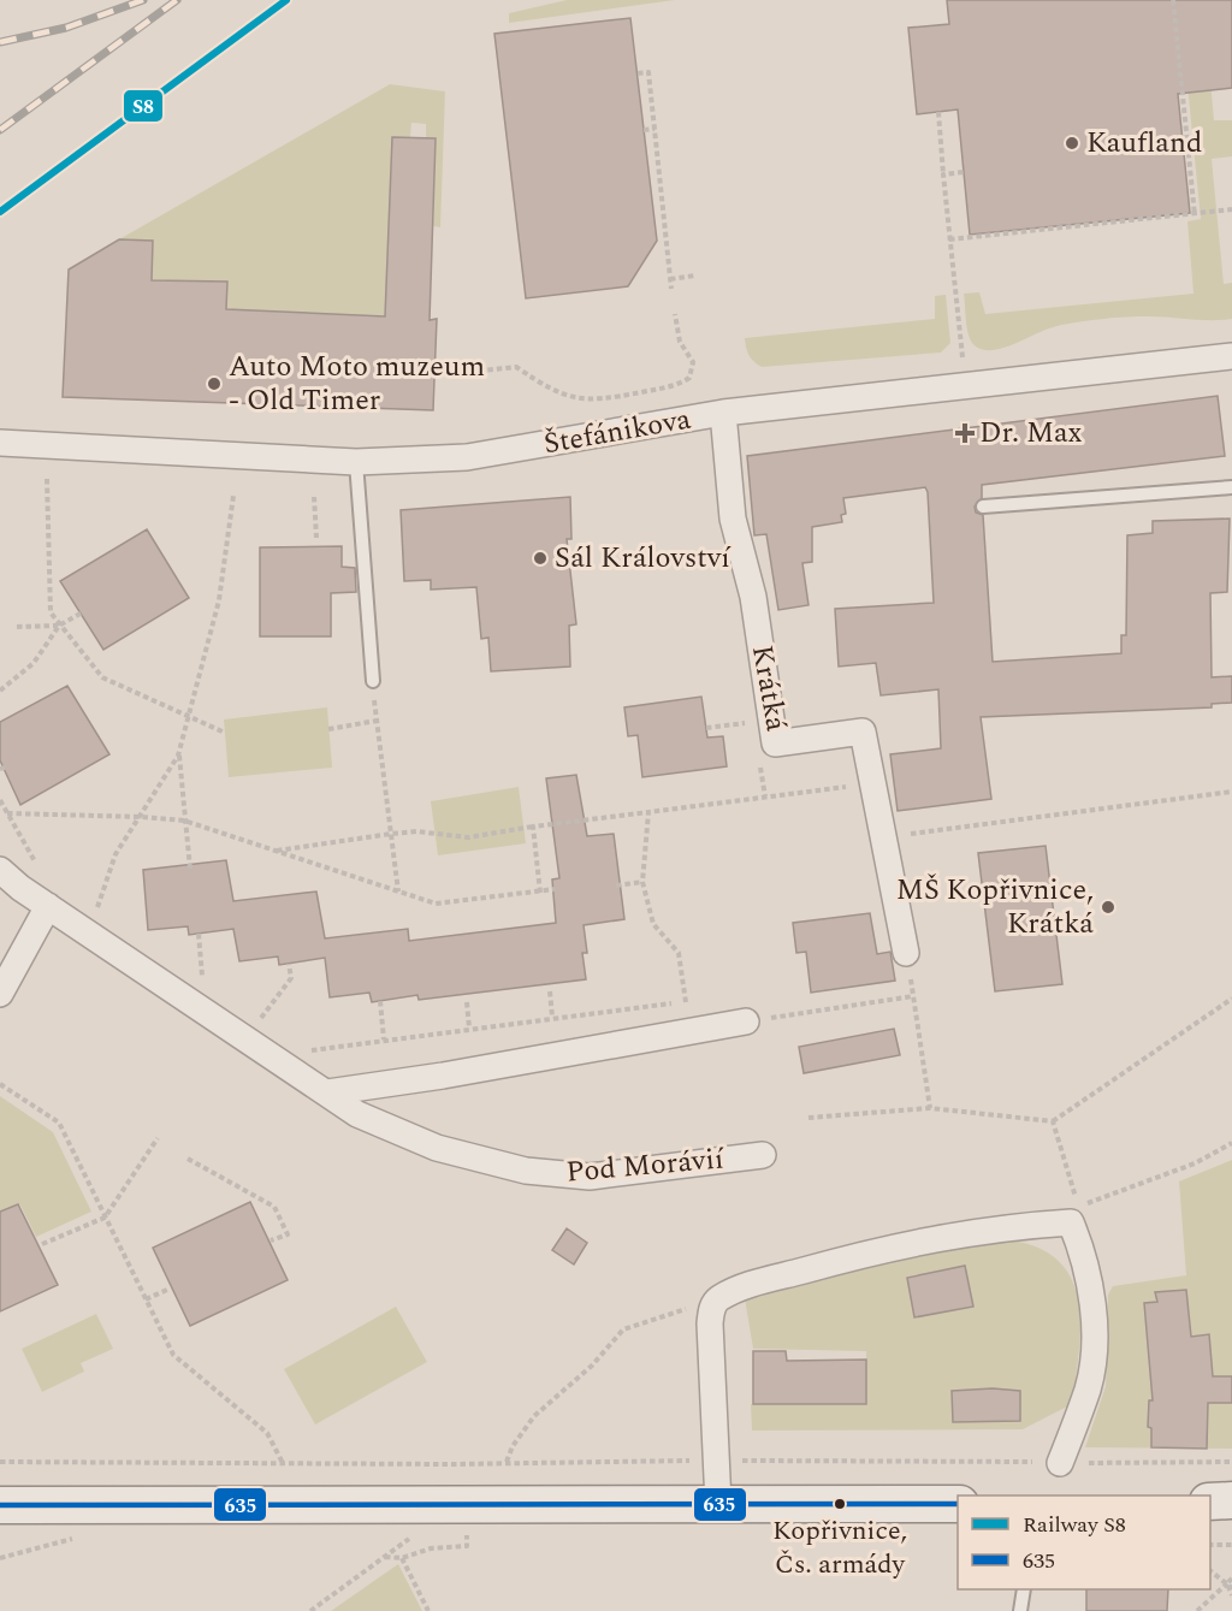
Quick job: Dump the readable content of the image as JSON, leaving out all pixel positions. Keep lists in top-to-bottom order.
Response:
{
  "streets": {
    "street": ["Štefánikova", "Krátká", "Pod Morávií"]
  },
  "crossings": [
    ["Štefánikova", "Krátká"]
  ],
  "places": {
    "other": [
      "Kaufland",
      "Auto Moto muzeum - Old Timer",
      "Sál Království",
      "MŠ Kopřivnice, Krátká",
      "Kopřivnice, Čs. armády"
    ],
    "health": ["Dr. Max"]
  },
  "lines": ["rail line S8", "transit line 635"],
  "legend": ["Railway S8", "635"]
}
